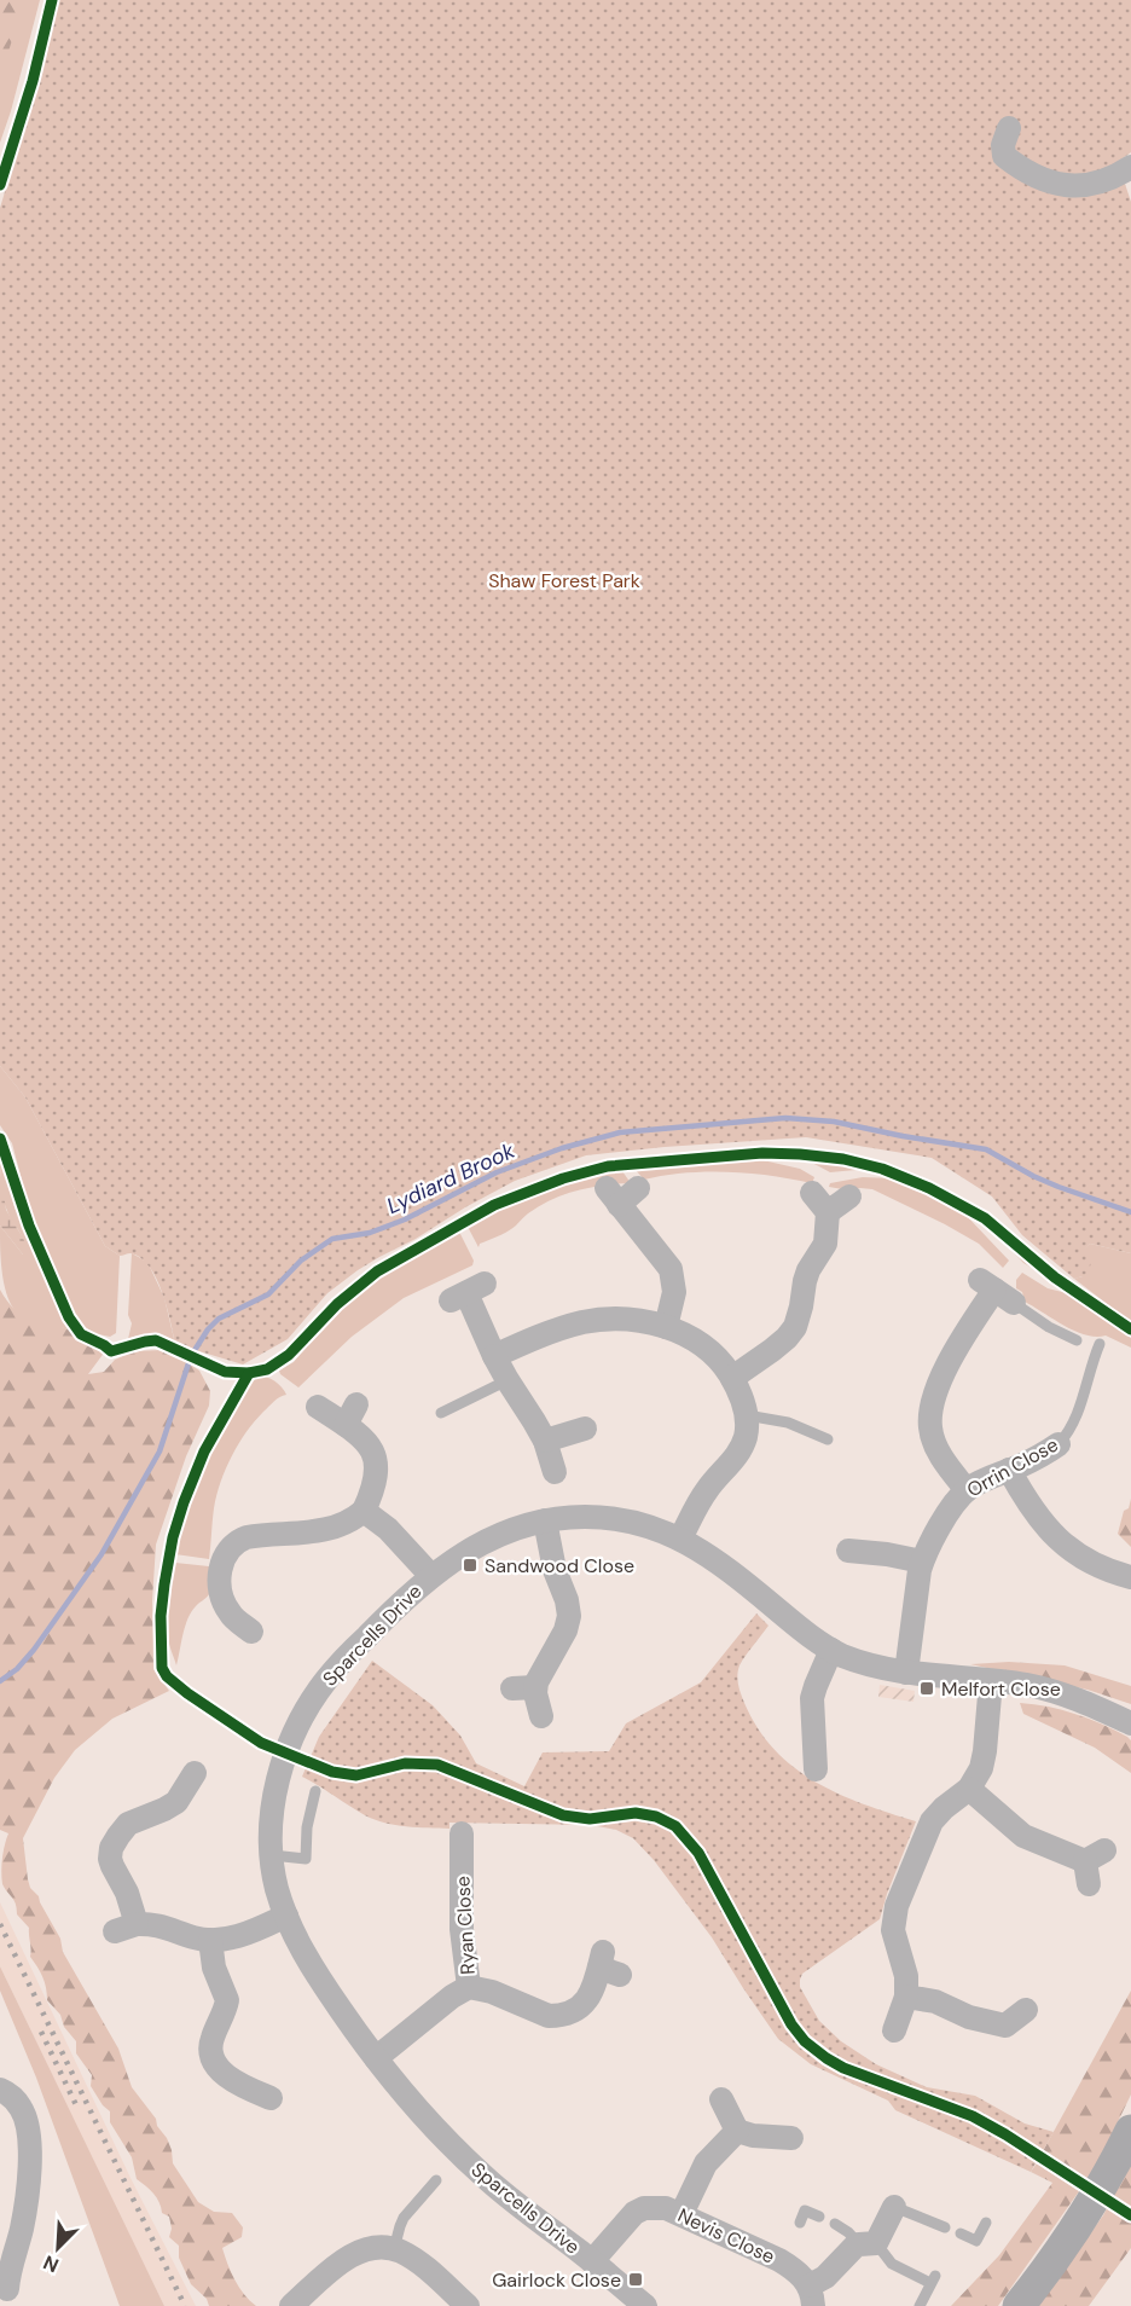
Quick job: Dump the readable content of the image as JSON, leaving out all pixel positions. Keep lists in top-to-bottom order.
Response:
{
  "streets": {
    "street": [
      "Orrin Close",
      "Sparcells Drive",
      "Ryan Close",
      "Nevis Close"
    ]
  },
  "crossings": [
    ["Orrin Close", "Sparcells Drive"],
    ["Sparcells Drive", "Ryan Close"],
    ["Sparcells Drive", "Nevis Close"]
  ],
  "water": ["Lydiard Brook"],
  "parks": ["Shaw Forest Park"],
  "places": {
    "transit": ["Sandwood Close", "Melfort Close", "Gairlock Close"]
  },
  "north": "bottom left"
}
